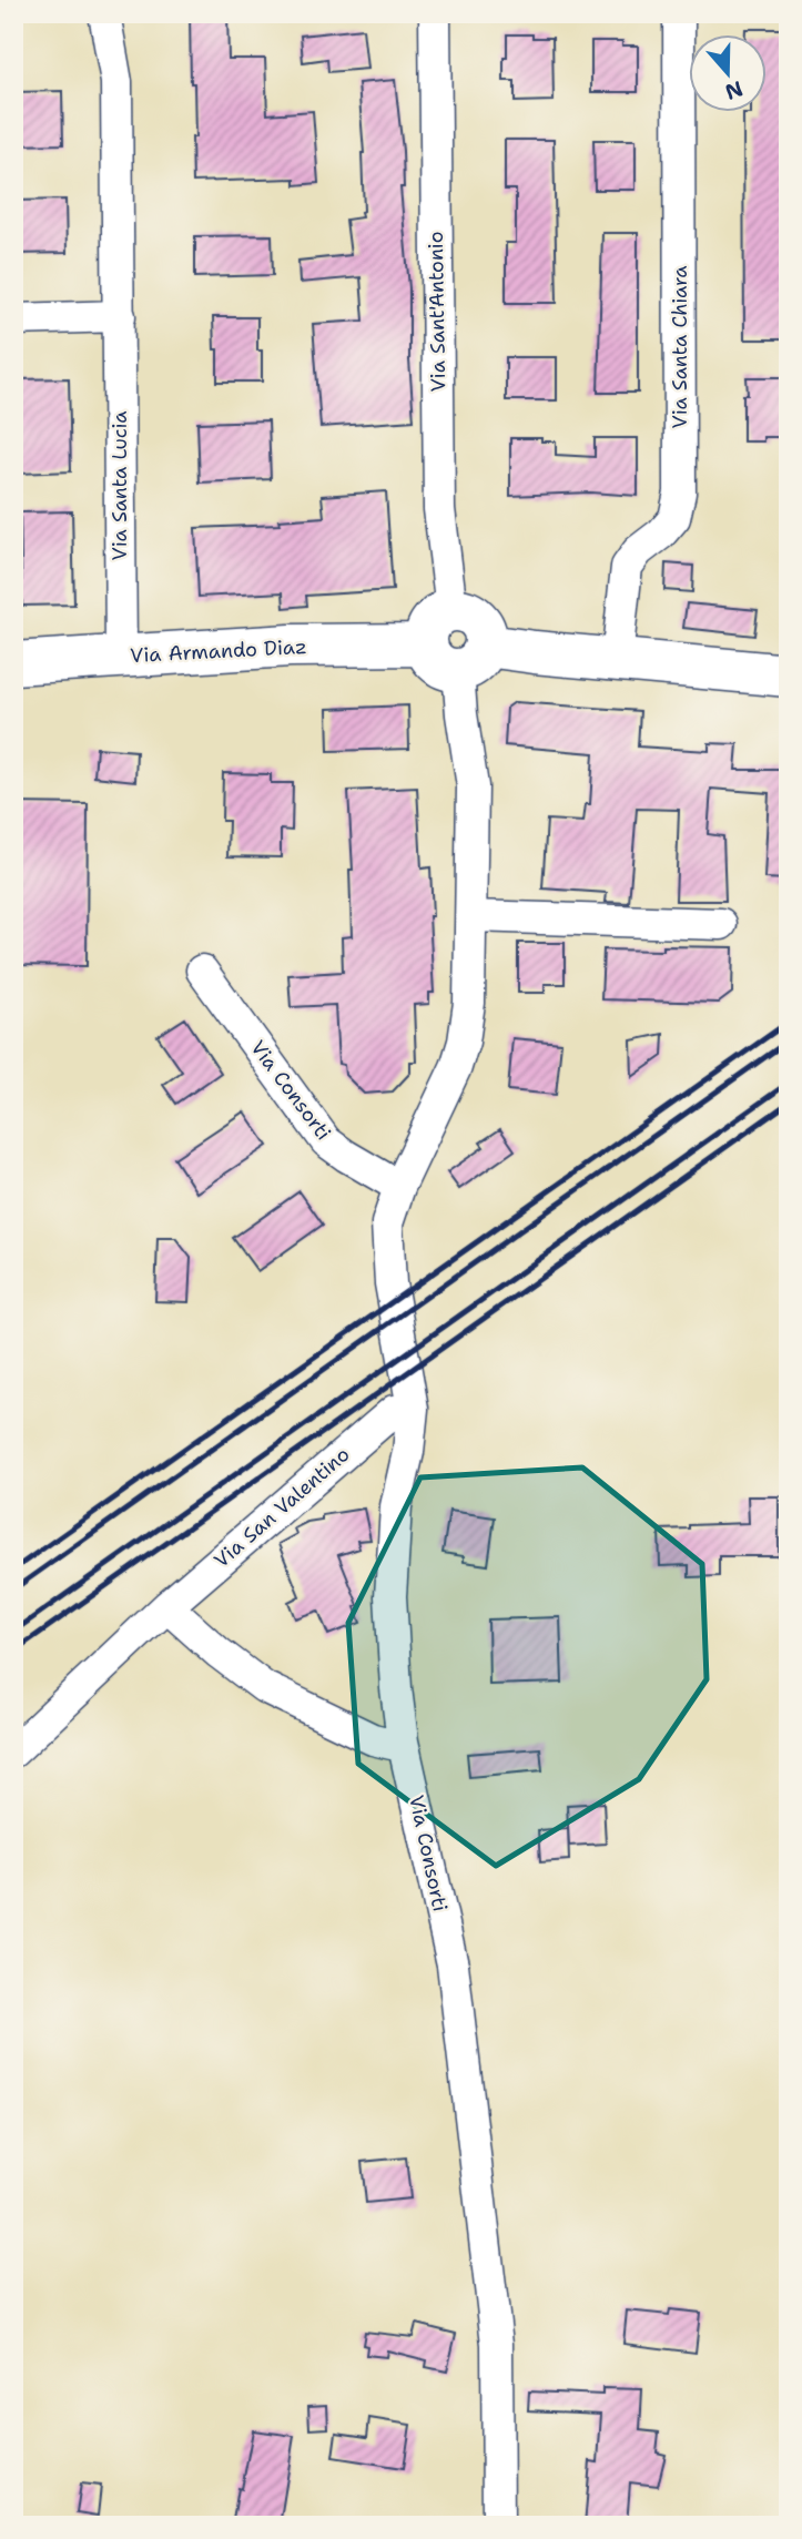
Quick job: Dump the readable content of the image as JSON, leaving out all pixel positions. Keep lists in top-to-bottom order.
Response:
{
  "streets": {
    "street": [
      "Via Sant'Antonio",
      "Via Santa Chiara",
      "Via Santa Lucia",
      "Via Armando Diaz",
      "Via Consorti",
      "Via San Valentino"
    ]
  },
  "crossings": [
    ["Via Sant'Antonio", "Via Armando Diaz"],
    ["Via Sant'Antonio", "Via Consorti"],
    ["Via Santa Lucia", "Via Armando Diaz"],
    ["Via Armando Diaz", "Via Consorti"]
  ],
  "north": "bottom"
}
